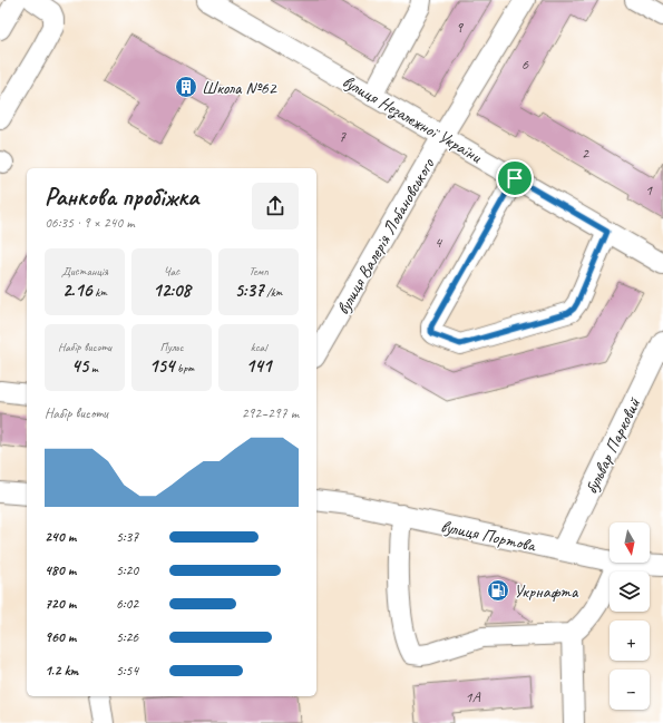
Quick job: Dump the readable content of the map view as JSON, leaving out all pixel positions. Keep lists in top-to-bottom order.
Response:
{
  "streets": {
    "street": [
      "вулиця Незалежної України",
      "вулиця Валерія Лобановського",
      "бульвар Парковий",
      "вулиця Портова"
    ]
  },
  "crossings": [
    ["вулиця Незалежної України", "вулиця Валерія Лобановського"],
    ["бульвар Парковий", "вулиця Портова"]
  ],
  "places": {
    "building": ["Школа №62"],
    "fuel station": ["Укрнафта"]
  },
  "house_numbers": [
    "9",
    "6",
    "7",
    "2",
    "1",
    "4",
    "1А"
  ],
  "north": "bottom",
  "page": {
    "heading": ["Ранкова пробіжка", "06:35 · 9 × 240 m"],
    "stats": [
      ["Дистанція", "2.16 km"],
      ["Час", "12:08"],
      ["Темп", "5:37 /km"],
      ["Набір висоти", "45 m"],
      ["Пульс", "154 bpm"],
      ["kcal", "141"]
    ],
    "chart": ["Набір висоти", "292–297 m"],
    "list": [
      {
        "name": "240 m",
        "note": "5:37"
      },
      {
        "name": "480 m",
        "note": "5:20"
      },
      {
        "name": "720 m",
        "note": "6:02"
      },
      {
        "name": "960 m",
        "note": "5:26"
      },
      {
        "name": "1.2 km",
        "note": "5:54"
      }
    ],
    "map_buttons": ["+", "−"]
  }
}
